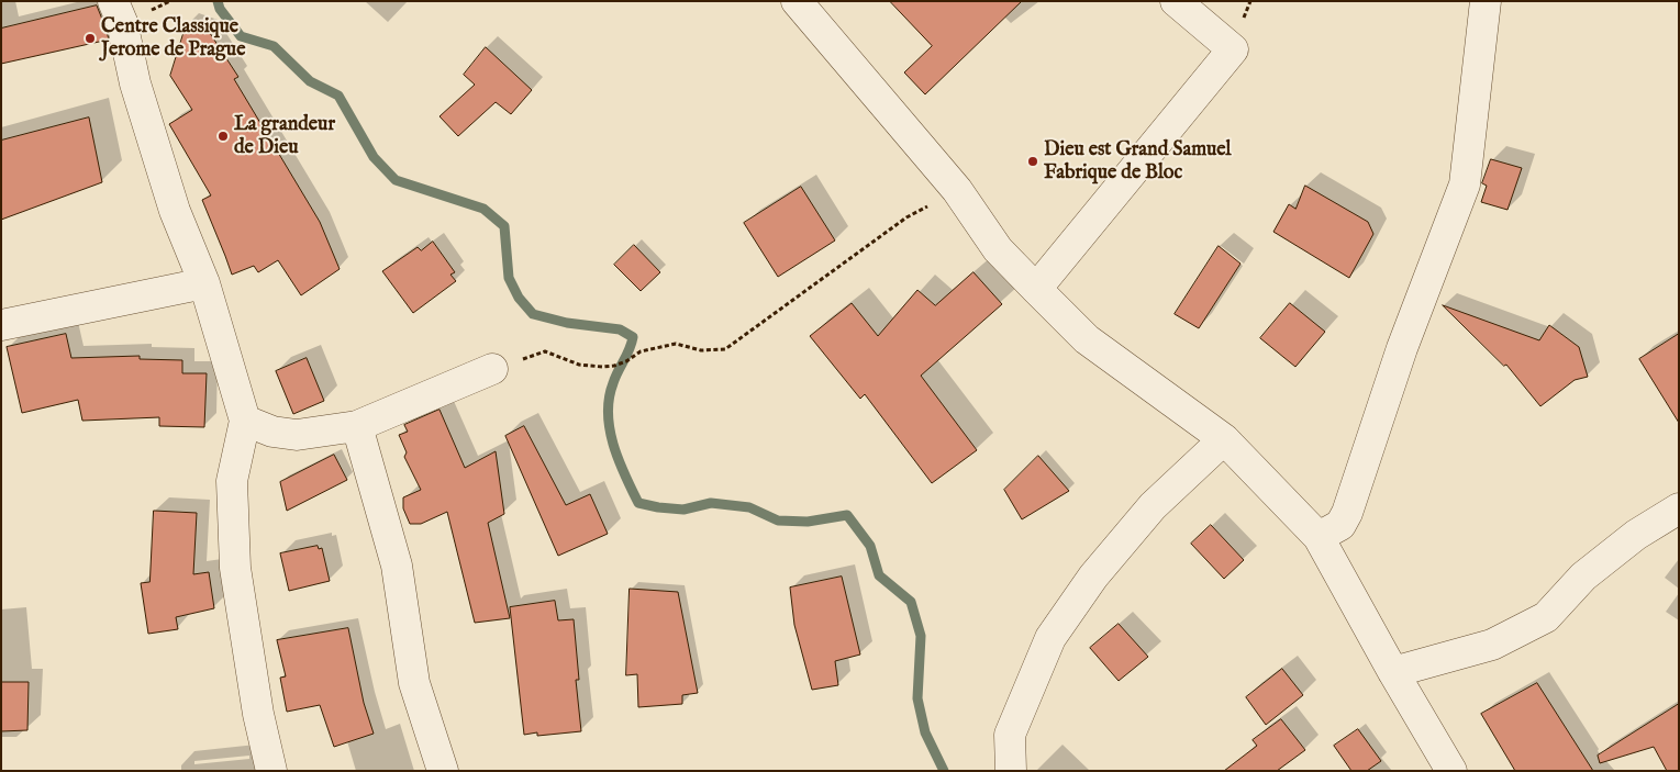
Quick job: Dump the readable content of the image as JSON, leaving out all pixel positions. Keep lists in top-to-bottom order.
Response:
{
  "places": ["Centre Classique Jerome de Prague", "La grandeur de Dieu", "Dieu est Grand Samuel Fabrique de Bloc"]
}
